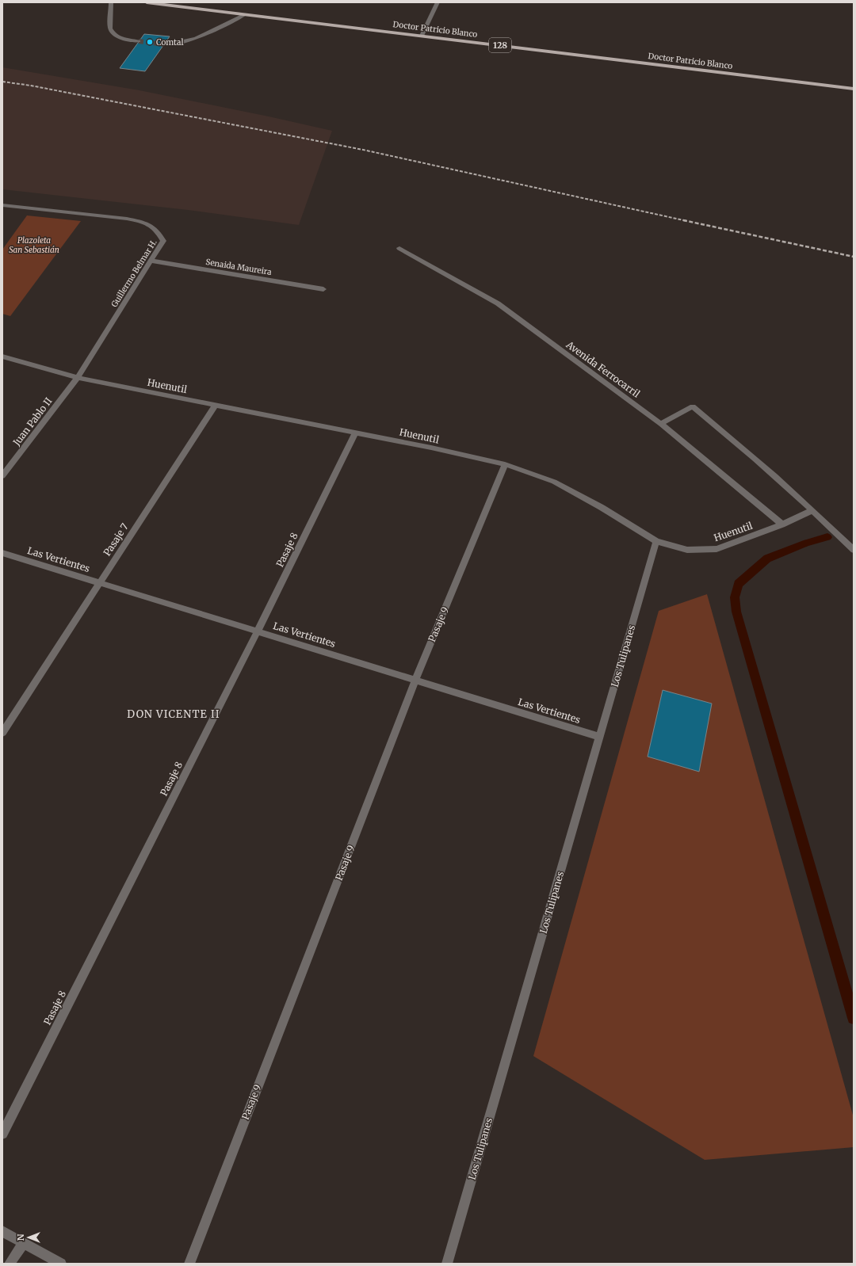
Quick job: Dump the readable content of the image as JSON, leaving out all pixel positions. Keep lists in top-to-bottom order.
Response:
{
  "streets": {
    "main road": ["Doctor Patricio Blanco", "128"],
    "street": [
      "Senaida Maureira",
      "Guillermo Belmar H.",
      "Avenida Ferrocarril",
      "Huenutil",
      "Juan Pablo II",
      "Pasaje 7",
      "Pasaje 8",
      "Las Vertientes",
      "Pasaje 9",
      "Los Tulipanes"
    ]
  },
  "crossings": [
    ["Senaida Maureira", "Guillermo Belmar H."],
    ["Guillermo Belmar H.", "Huenutil"],
    ["Guillermo Belmar H.", "Juan Pablo II"],
    ["Avenida Ferrocarril", "Huenutil"],
    ["Huenutil", "Juan Pablo II"],
    ["Huenutil", "Pasaje 7"],
    ["Huenutil", "Pasaje 8"],
    ["Huenutil", "Pasaje 9"],
    ["Huenutil", "Los Tulipanes"],
    ["Pasaje 7", "Las Vertientes"],
    ["Pasaje 8", "Las Vertientes"],
    ["Las Vertientes", "Pasaje 9"],
    ["Las Vertientes", "Los Tulipanes"]
  ],
  "districts": ["DON VICENTE II"],
  "parks": ["Plazoleta San Sebastián"],
  "places": ["Comtal"],
  "north": "left"
}
